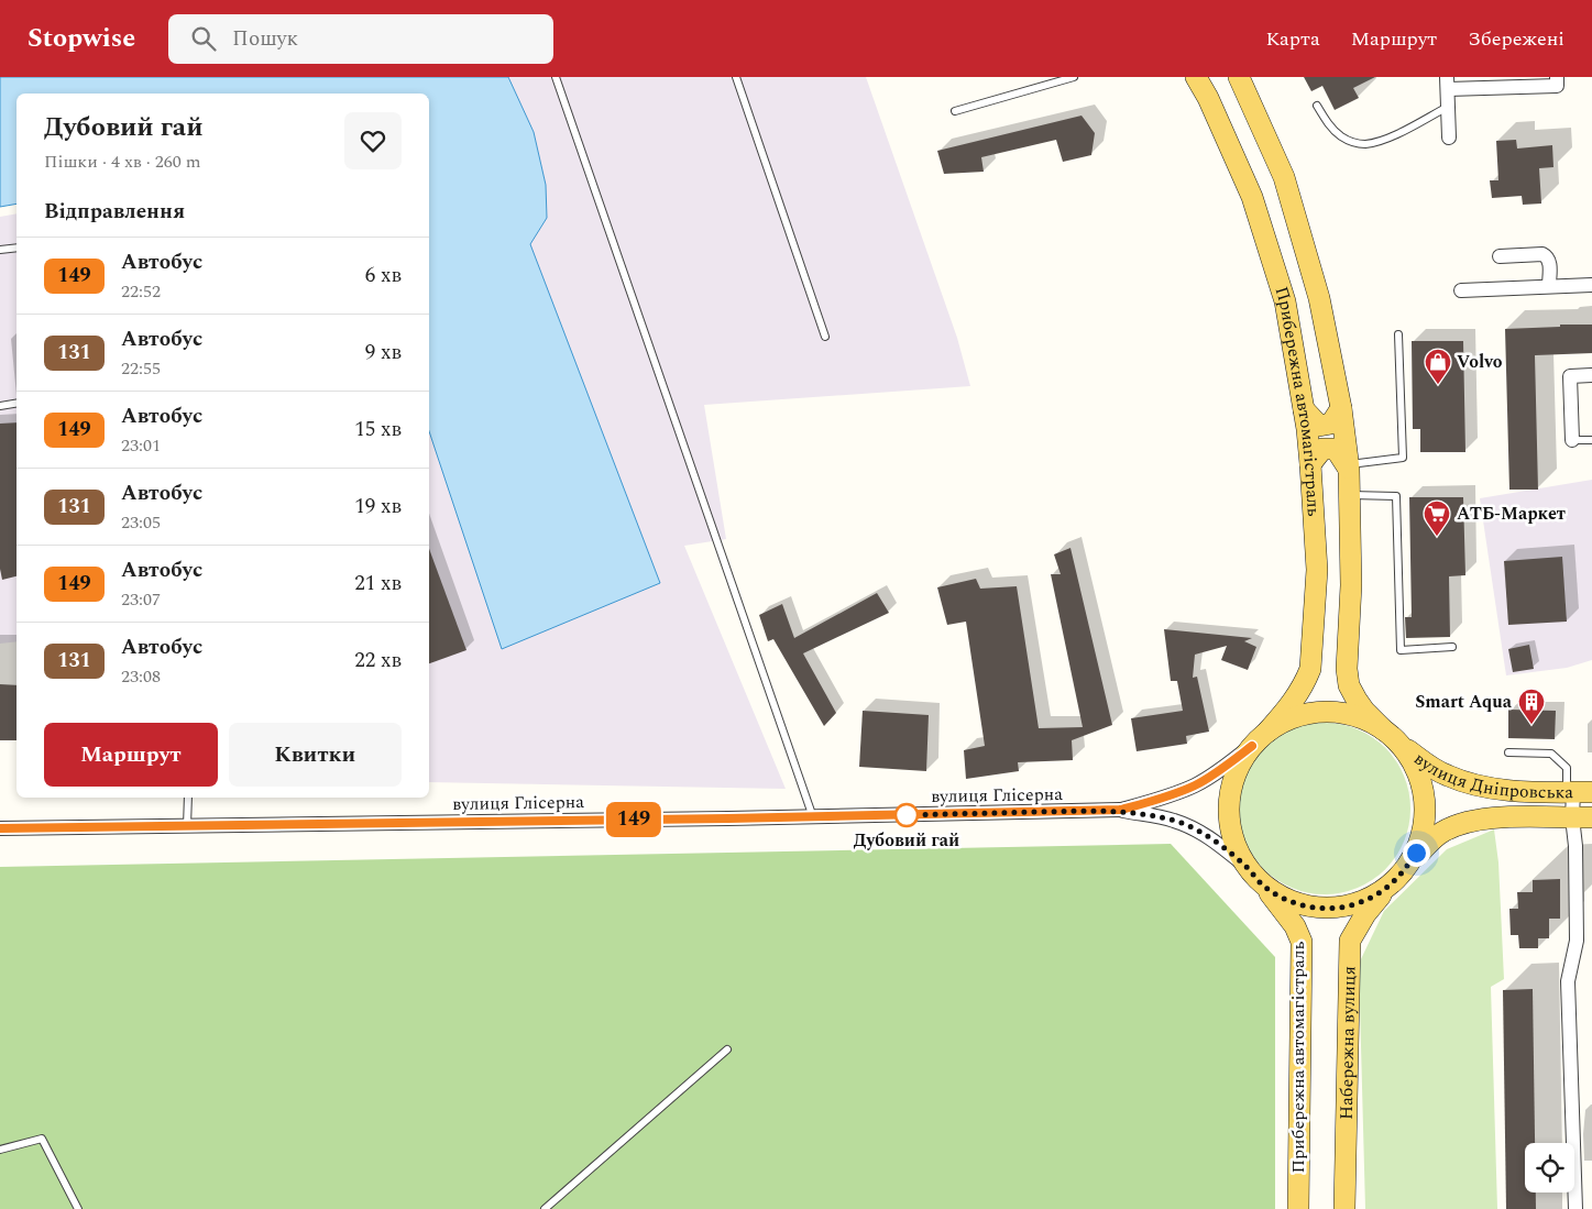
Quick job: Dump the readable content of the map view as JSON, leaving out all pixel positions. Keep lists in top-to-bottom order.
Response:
{
  "streets": {
    "main road": ["Прибережна автомагістраль", "вулиця Дніпровська", "Набережна вулиця"],
    "street": ["вулиця Глісерна"]
  },
  "crossings": [
    ["Прибережна автомагістраль", "вулиця Дніпровська"],
    ["Прибережна автомагістраль", "вулиця Глісерна"],
    ["Прибережна автомагістраль", "Набережна вулиця"]
  ],
  "places": {
    "shop": ["Volvo"],
    "supermarket": ["АТБ-Маркет"],
    "building": ["Smart Aqua"],
    "other": ["Дубовий гай"]
  },
  "lines": ["bus line 149"],
  "page": {
    "header": "Stopwise",
    "search": "Пошук",
    "nav": ["Карта", "Маршрут", "Збережені"],
    "on_map": "149",
    "heading": [
      ["Дубовий гай", "Пішки · 4 хв · 260 m"],
      "Відправлення"
    ],
    "list": [
      {
        "mark": "149",
        "name": "Автобус",
        "note": "22:52",
        "value": "6 хв"
      },
      {
        "mark": "131",
        "name": "Автобус",
        "note": "22:55",
        "value": "9 хв"
      },
      {
        "mark": "149",
        "name": "Автобус",
        "note": "23:01",
        "value": "15 хв"
      },
      {
        "mark": "131",
        "name": "Автобус",
        "note": "23:05",
        "value": "19 хв"
      },
      {
        "mark": "149",
        "name": "Автобус",
        "note": "23:07",
        "value": "21 хв"
      },
      {
        "mark": "131",
        "name": "Автобус",
        "note": "23:08",
        "value": "22 хв"
      }
    ],
    "buttons": ["Маршрут", "Квитки"]
  }
}
